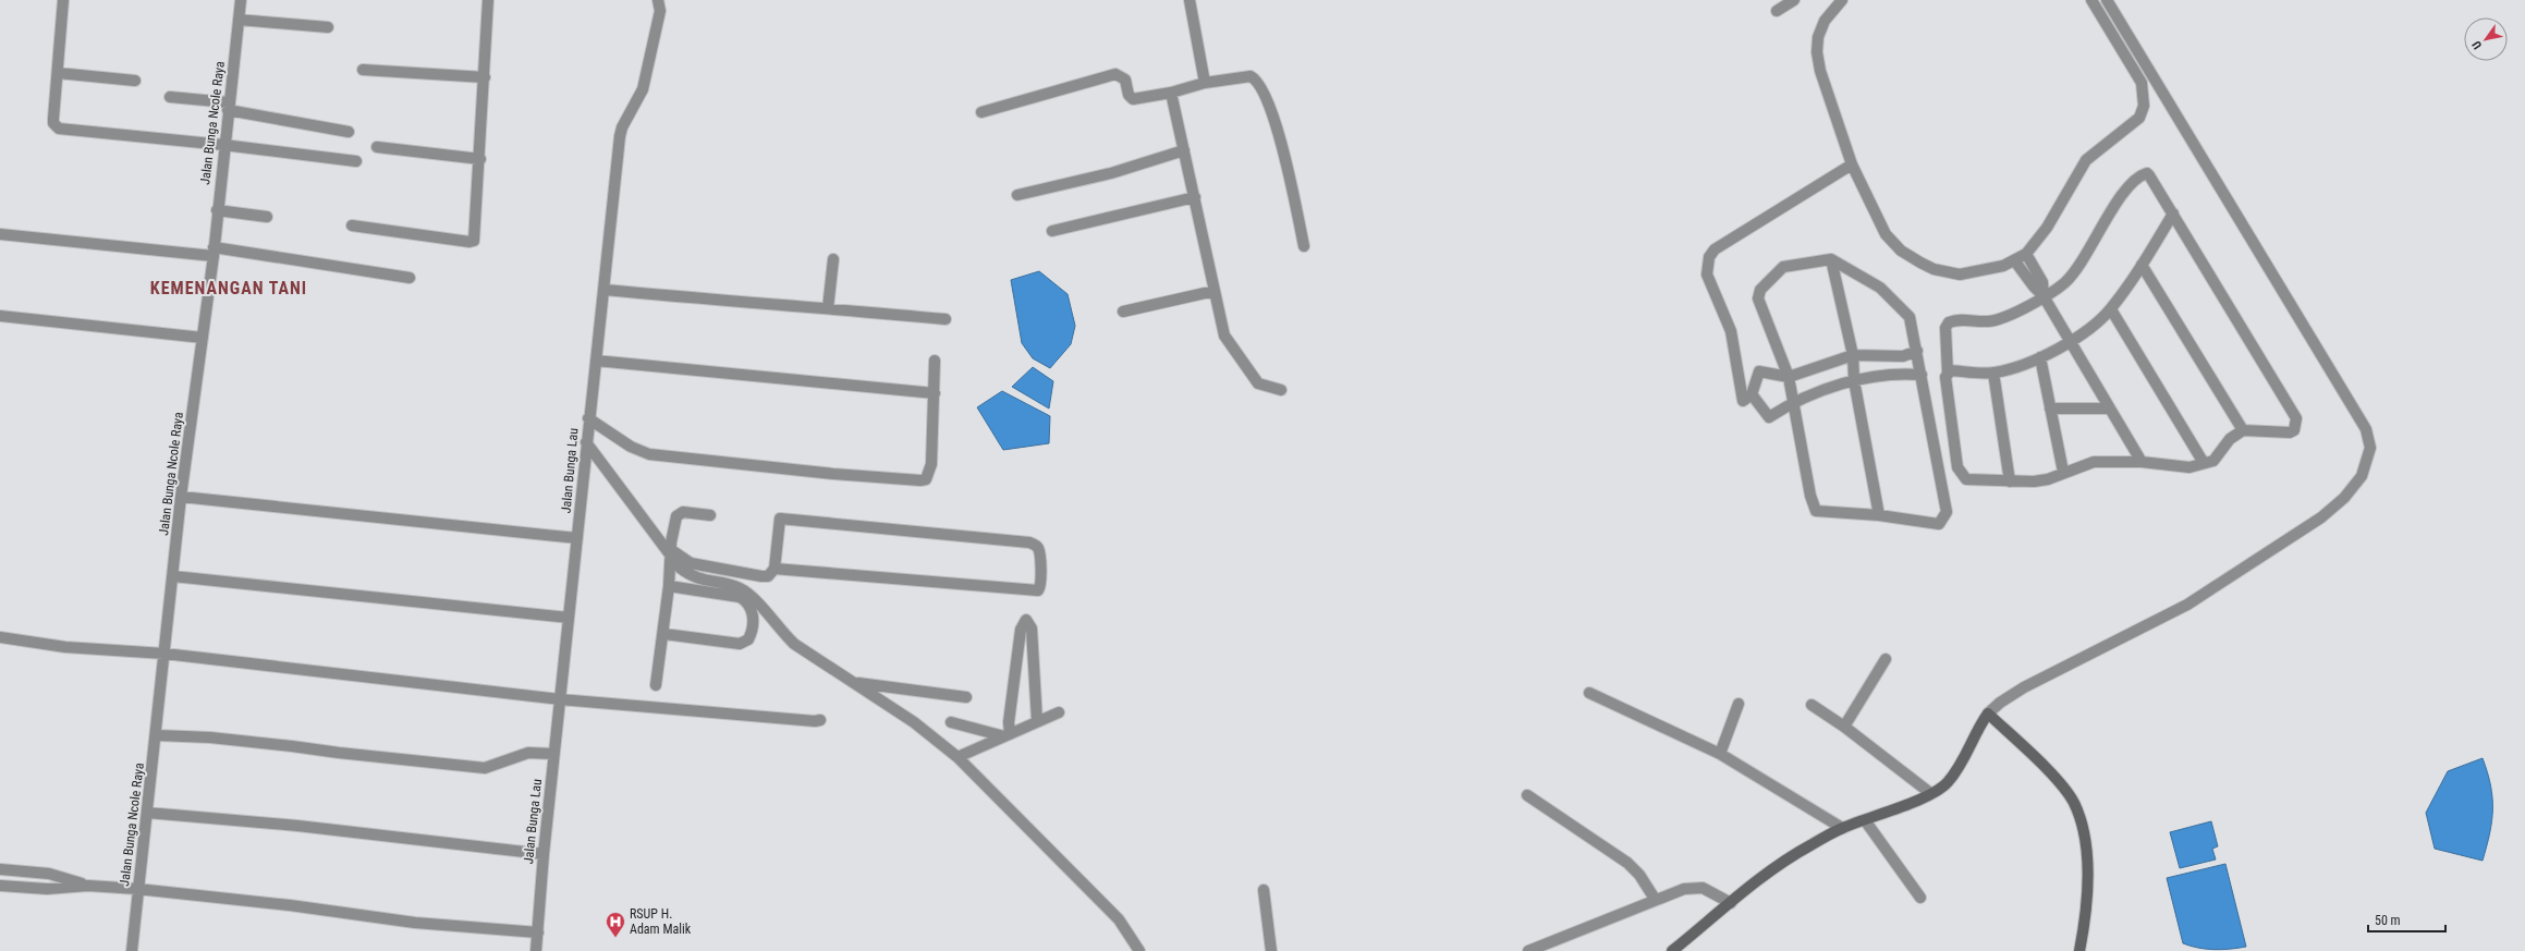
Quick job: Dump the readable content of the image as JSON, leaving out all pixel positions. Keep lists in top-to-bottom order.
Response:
{
  "streets": {
    "street": ["Jalan Bunga Ncole Raya", "Jalan Bunga Lau"]
  },
  "districts": ["KEMENANGAN TANI"],
  "places": {
    "hospital": ["RSUP H. Adam Malik"]
  },
  "scale_bar": "50 m",
  "north": "bottom left"
}
